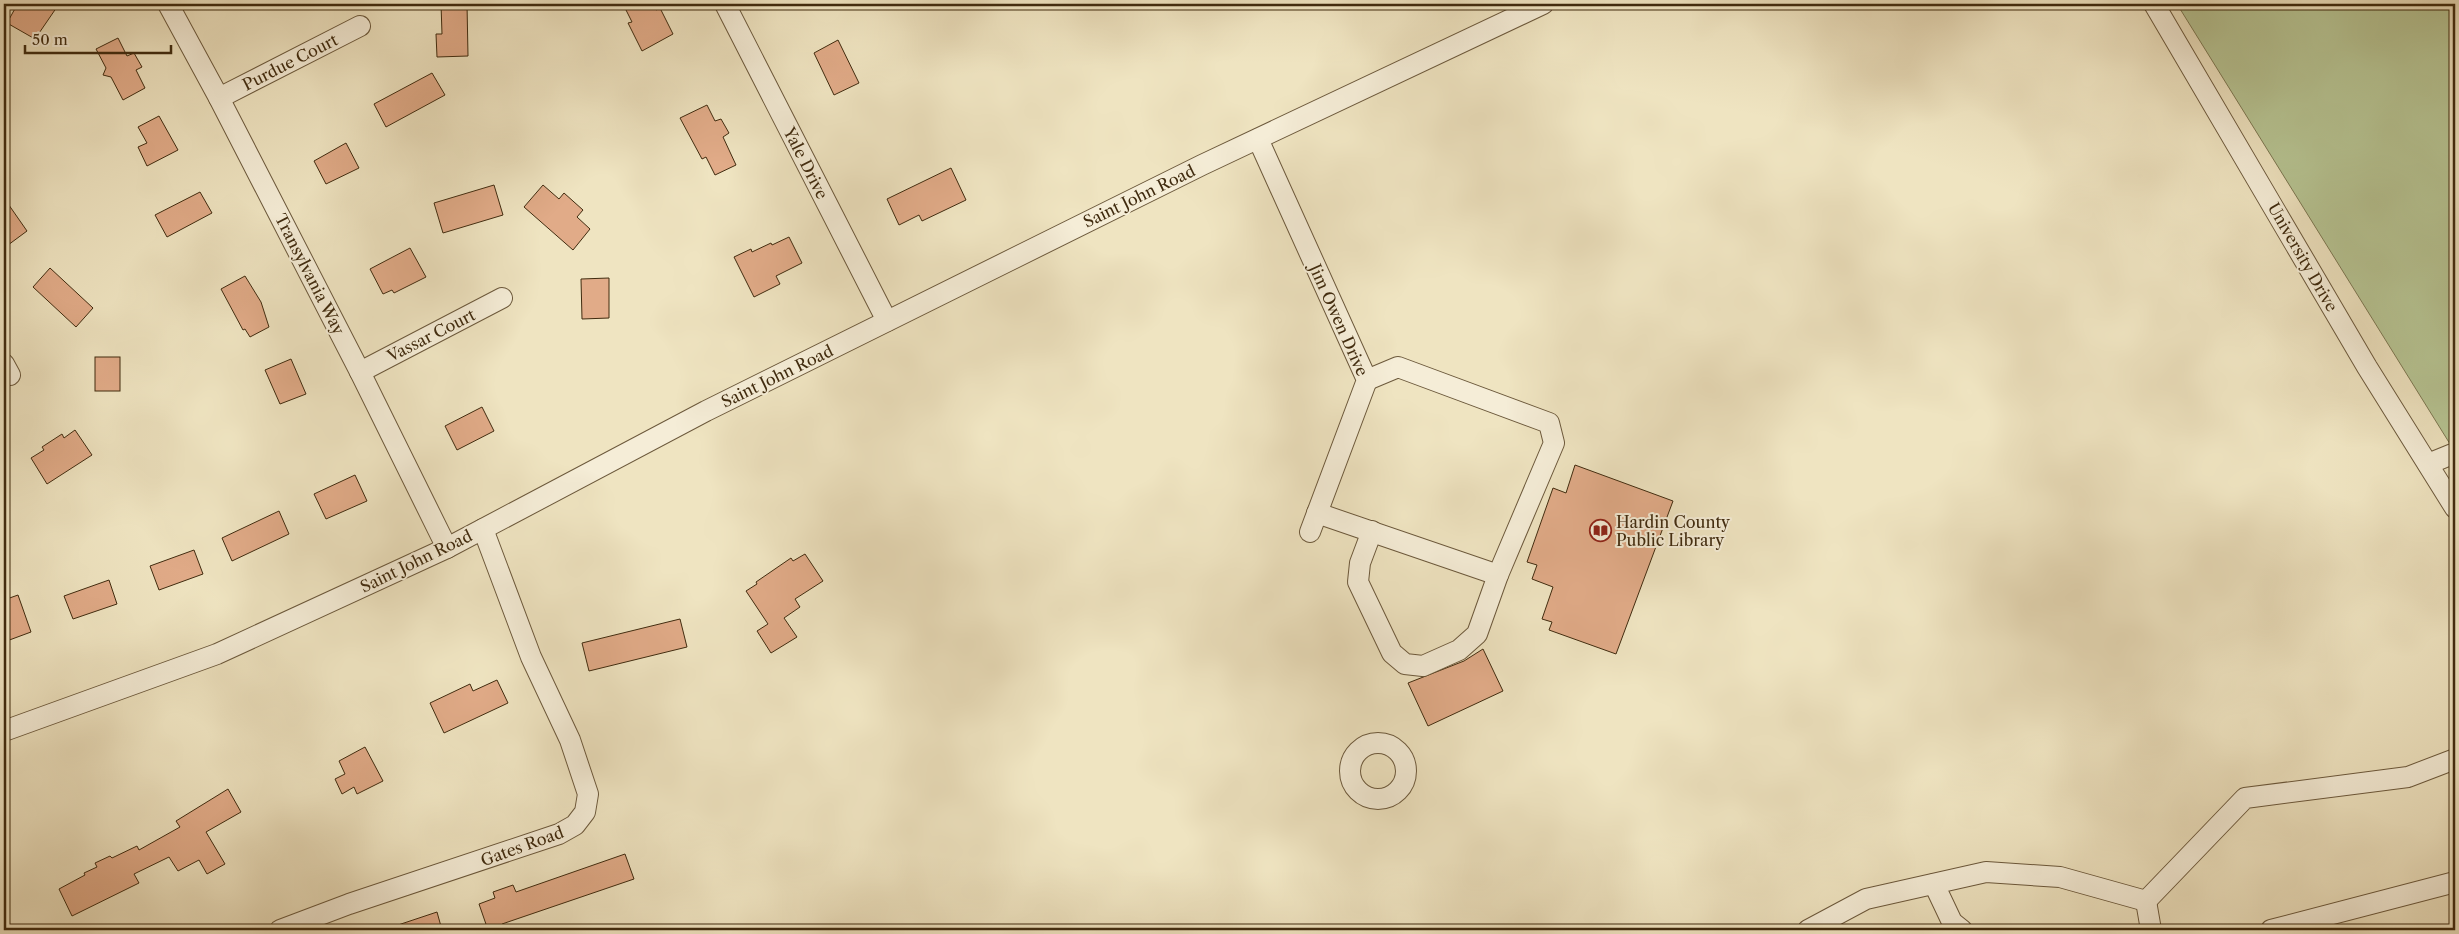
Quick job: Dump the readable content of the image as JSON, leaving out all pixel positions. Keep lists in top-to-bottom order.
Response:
{
  "streets": {
    "street": [
      "Purdue Court",
      "Yale Drive",
      "Saint John Road",
      "University Drive",
      "Transylvania Way",
      "Jim Owen Drive",
      "Vassar Court",
      "Gates Road"
    ]
  },
  "crossings": [
    ["Purdue Court", "Transylvania Way"],
    ["Yale Drive", "Saint John Road"],
    ["Saint John Road", "Transylvania Way"],
    ["Saint John Road", "Jim Owen Drive"],
    ["Saint John Road", "Gates Road"],
    ["Transylvania Way", "Vassar Court"]
  ],
  "places": {
    "library": ["Hardin County Public Library"]
  },
  "scale_bar": "50 m"
}
